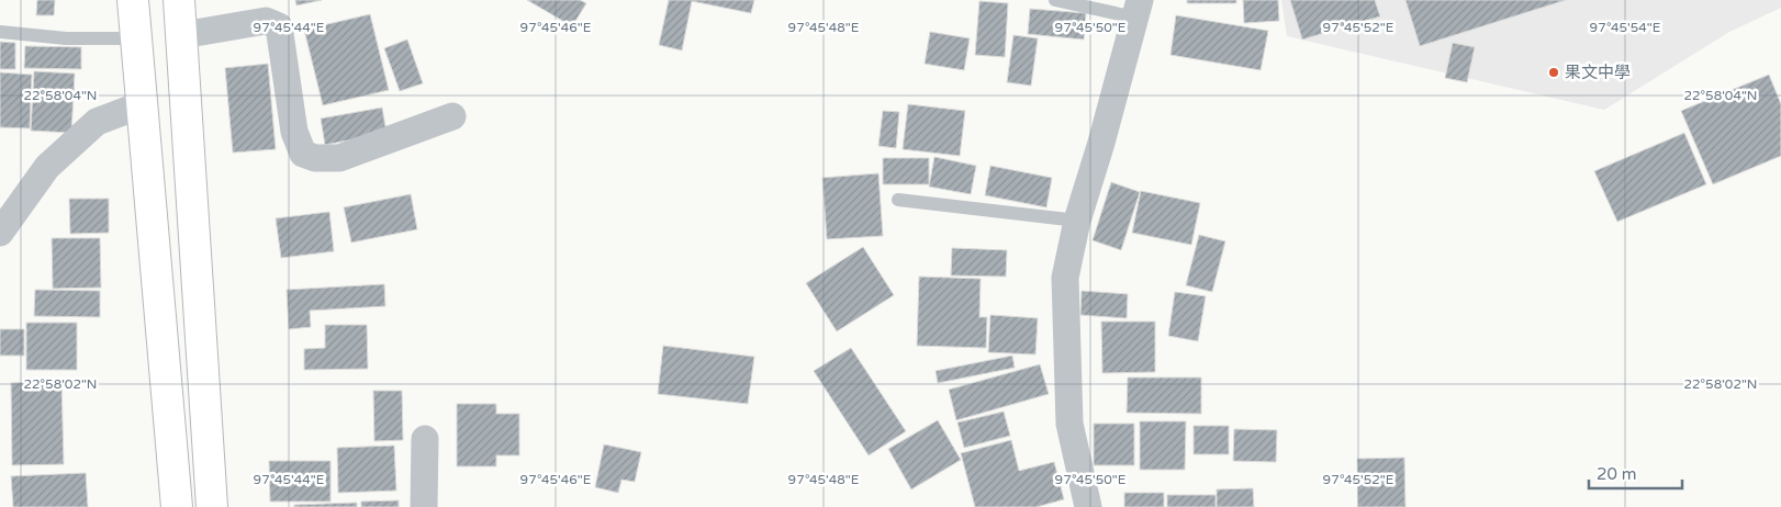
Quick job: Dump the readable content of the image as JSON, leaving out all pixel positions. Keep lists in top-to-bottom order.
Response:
{
  "places": ["果文中學"],
  "scale_bar": "20 m",
  "coordinates": [
    "97°45'44\"E",
    "97°45'46\"E",
    "97°45'48\"E",
    "97°45'50\"E",
    "97°45'52\"E",
    "97°45'54\"E",
    "22°58'04\"N",
    "22°58'02\"N"
  ]
}
